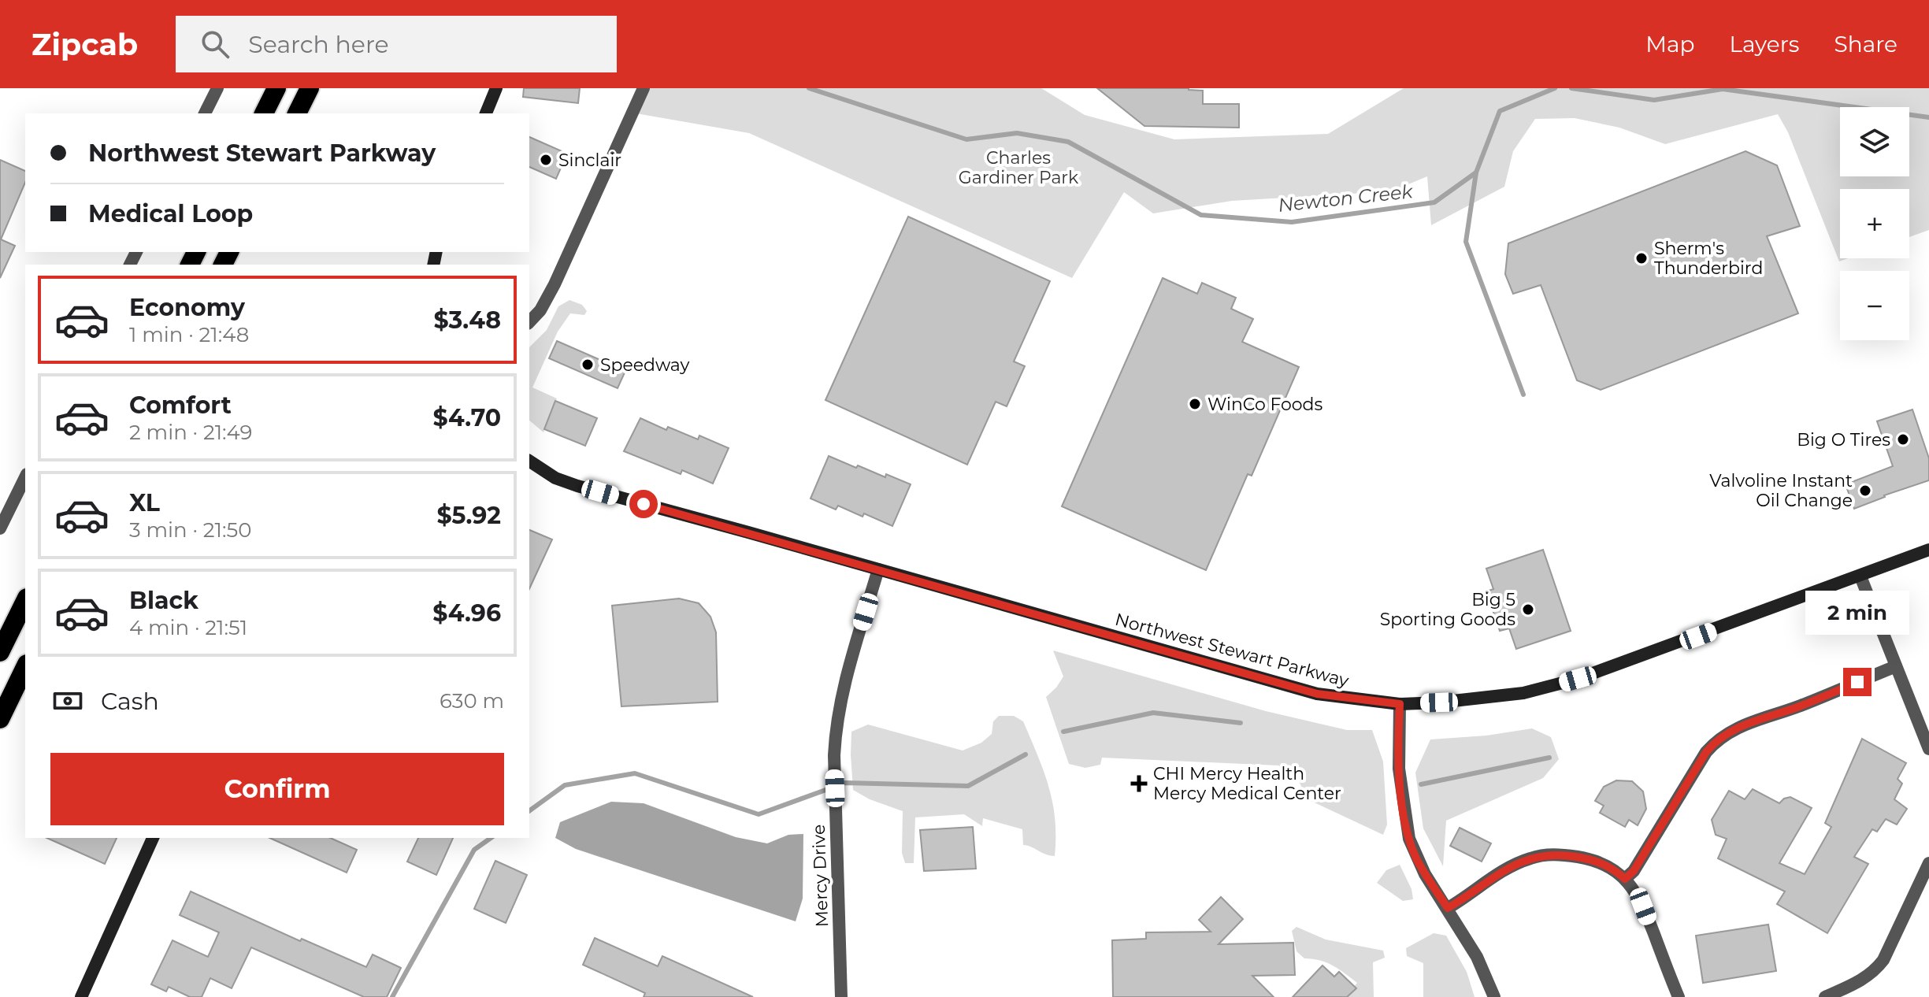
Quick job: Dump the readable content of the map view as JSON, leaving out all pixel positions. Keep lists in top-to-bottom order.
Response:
{
  "streets": {
    "main road": ["Northwest Stewart Parkway"],
    "street": ["Mercy Drive"]
  },
  "crossings": [
    ["Northwest Stewart Parkway", "Mercy Drive"]
  ],
  "water": ["Newton Creek"],
  "parks": ["Charles Gardiner Park"],
  "places": {
    "other": [
      "Sinclair",
      "Sherm's Thunderbird",
      "Speedway",
      "WinCo Foods",
      "Big O Tires",
      "Valvoline Instant Oil Change",
      "Big 5 Sporting Goods"
    ],
    "health": ["CHI Mercy Health Mercy Medical Center"]
  },
  "page": {
    "header": "Zipcab",
    "search": "Search here",
    "nav": ["Map", "Layers", "Share"],
    "map_buttons": ["+", "−"],
    "banner": ["Northwest Stewart Parkway", "Medical Loop"],
    "list": [
      {
        "name": "Economy",
        "note": "1 min · 21:48",
        "value": "$3.48"
      },
      {
        "name": "Comfort",
        "note": "2 min · 21:49",
        "value": "$4.70"
      },
      {
        "name": "XL",
        "note": "3 min · 21:50",
        "value": "$5.92"
      },
      {
        "name": "Black",
        "note": "4 min · 21:51",
        "value": "$4.96"
      }
    ],
    "bubble": "2 min",
    "pay": ["Cash", "630 m"],
    "buttons": "Confirm"
  }
}
